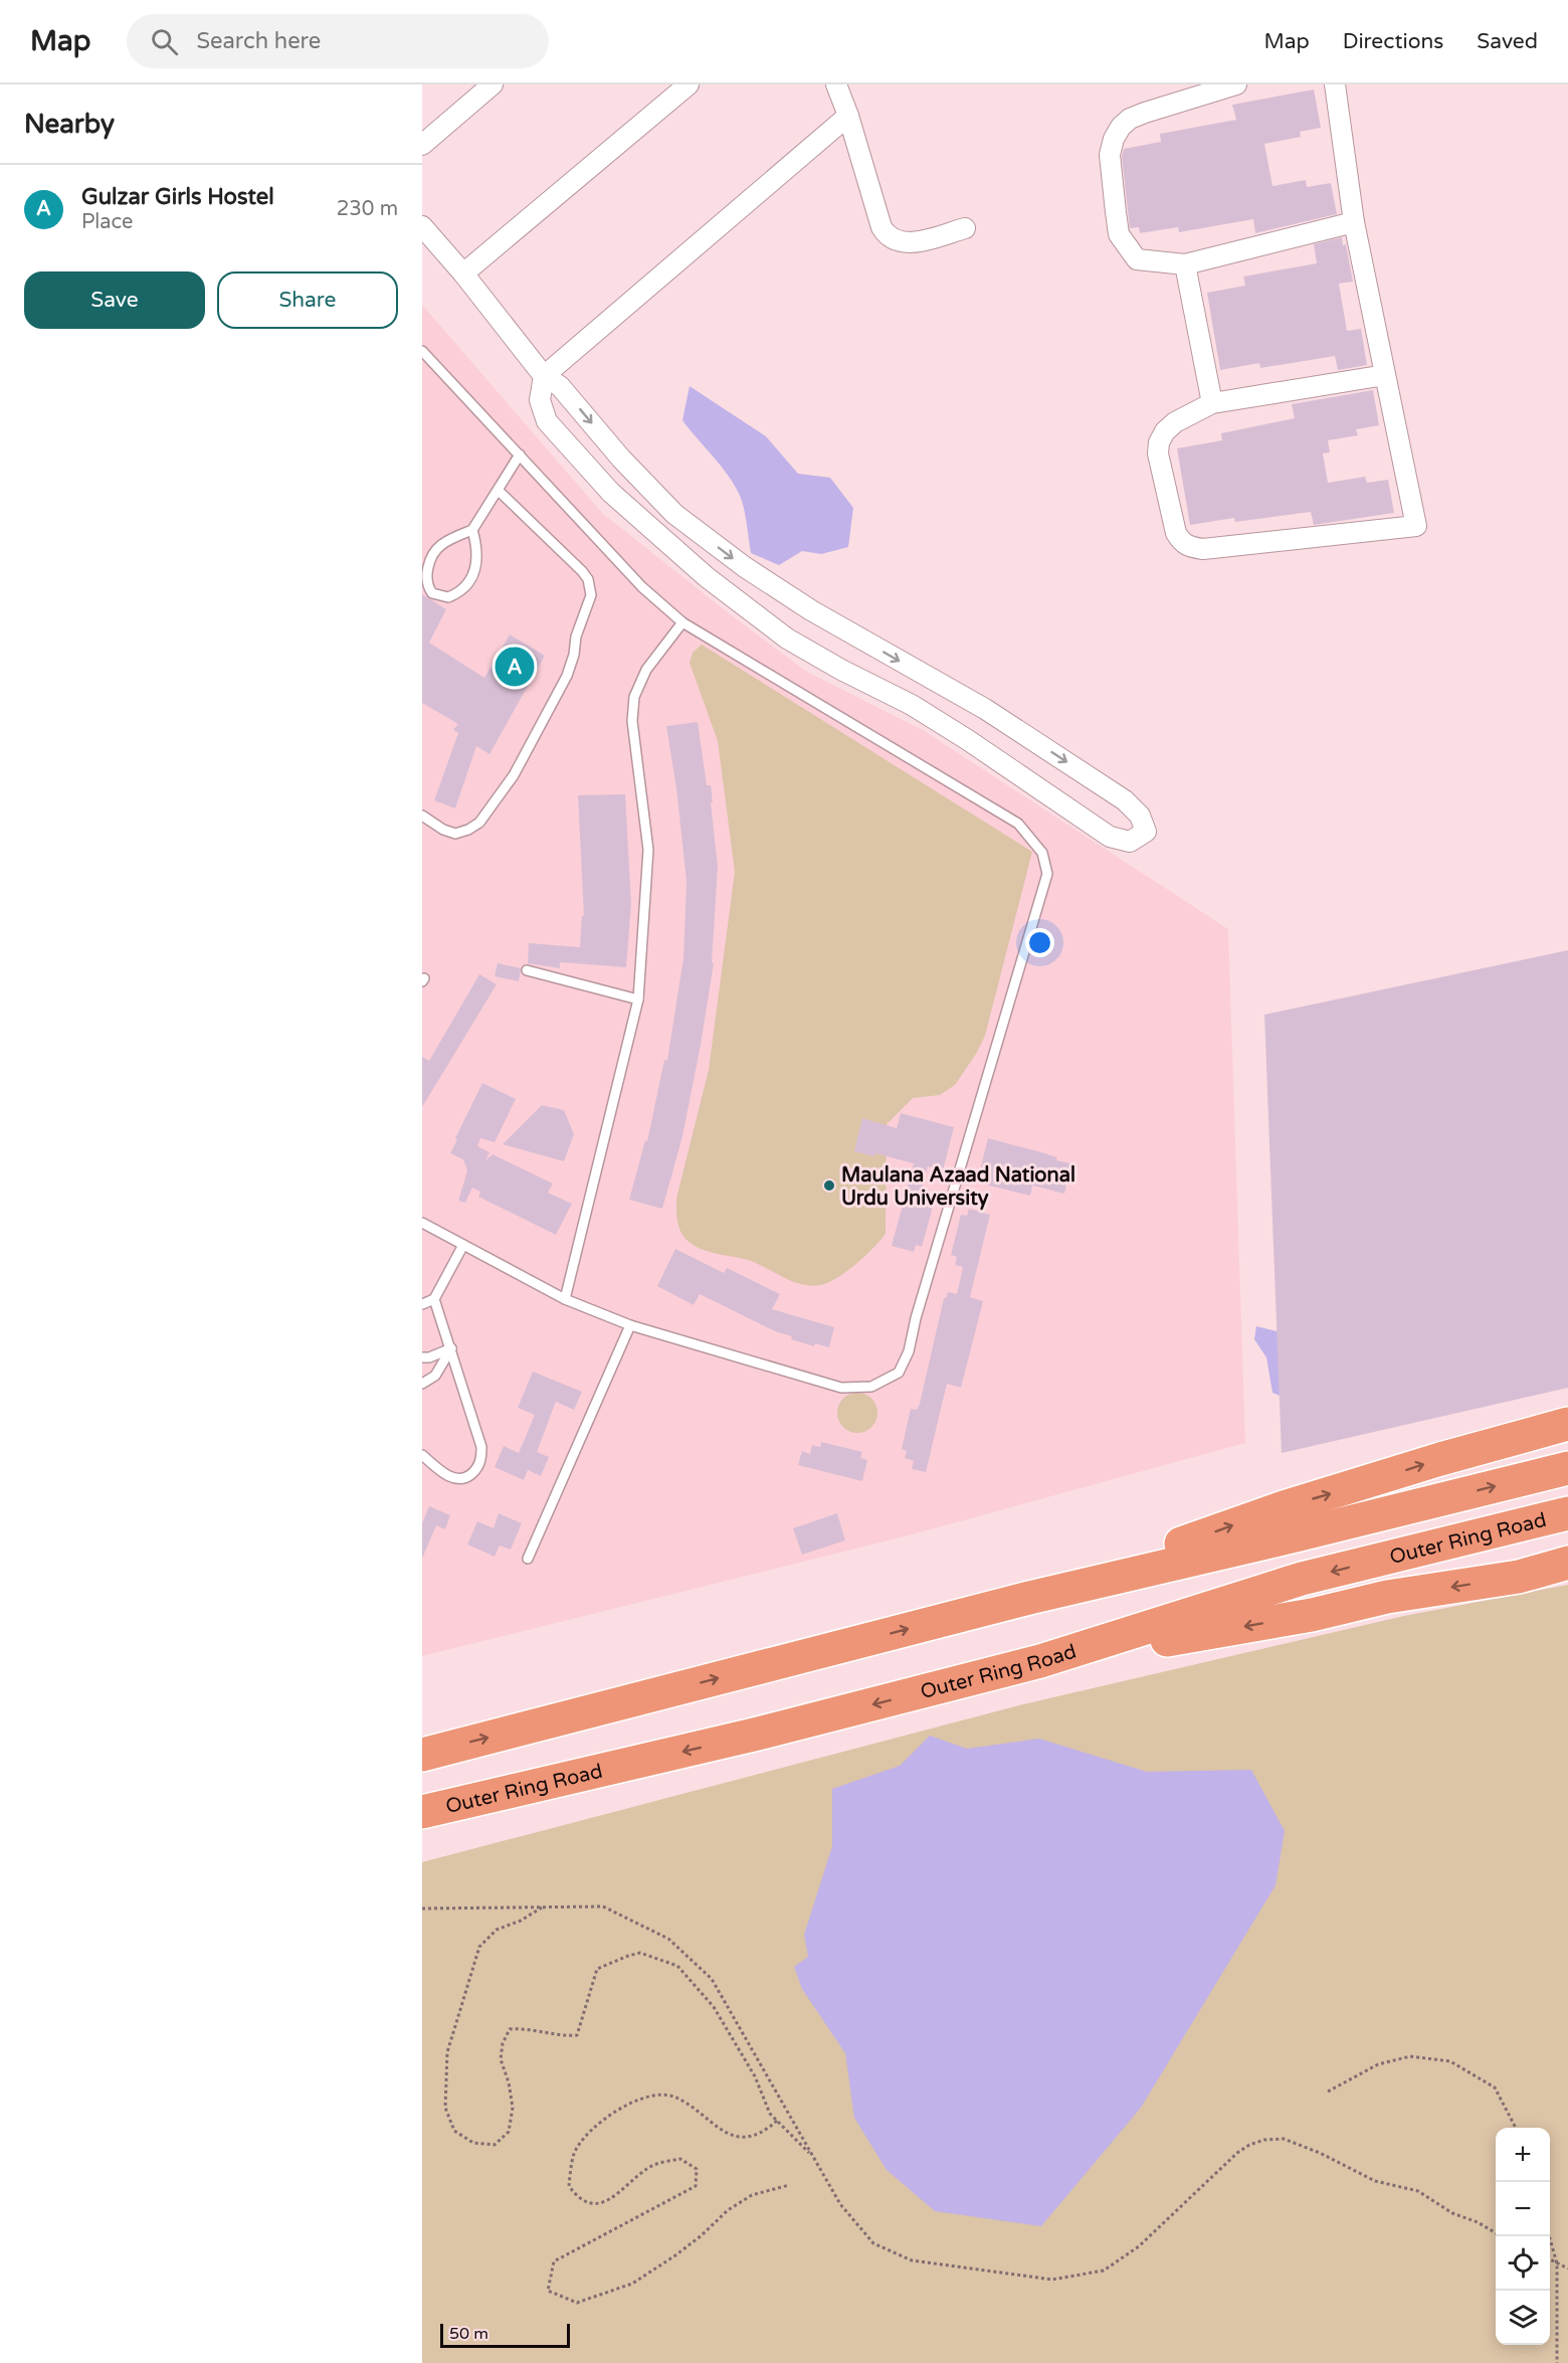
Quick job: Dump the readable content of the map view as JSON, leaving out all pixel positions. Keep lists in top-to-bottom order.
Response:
{
  "streets": {
    "highway": ["Outer Ring Road"]
  },
  "places": ["Maulana Azaad National Urdu University"],
  "scale_bar": "50 m",
  "page": {
    "header": "Map",
    "search": "Search here",
    "nav": ["Map", "Directions", "Saved"],
    "heading": "Nearby",
    "list": [
      {
        "mark": "A",
        "name": "Gulzar Girls Hostel",
        "note": "Place",
        "value": "230 m"
      }
    ],
    "buttons": ["Save", "Share"],
    "pins": "A",
    "map_buttons": ["+", "−"],
    "scale": "50 m"
  }
}
